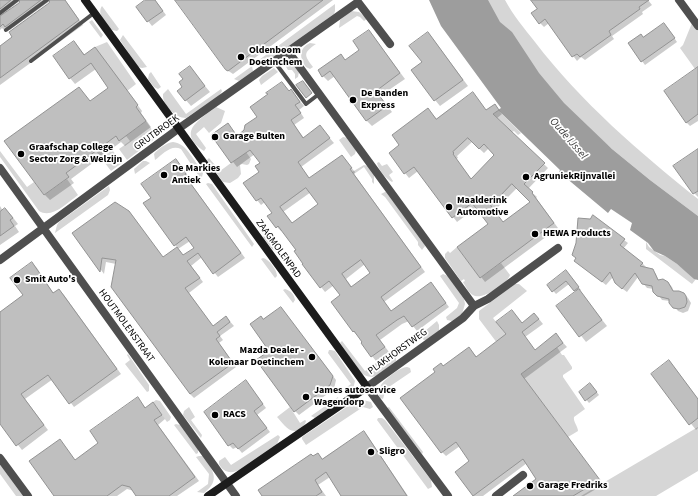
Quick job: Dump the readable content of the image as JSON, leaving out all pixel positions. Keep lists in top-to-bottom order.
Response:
{
  "streets": {
    "street": [
      "GRUTBROEK",
      "ZAAGMOLENPAD",
      "HOUTMOLENSTRAAT",
      "PLAKHORSTWEG"
    ]
  },
  "crossings": [
    ["GRUTBROEK", "ZAAGMOLENPAD"],
    ["GRUTBROEK", "HOUTMOLENSTRAAT"],
    ["ZAAGMOLENPAD", "PLAKHORSTWEG"],
    ["HOUTMOLENSTRAAT", "PLAKHORSTWEG"]
  ],
  "water": ["Oude IJssel"],
  "places": [
    "Oldenboom Doetinchem",
    "De Banden Express",
    "Garage Bulten",
    "Graafschap College Sector Zorg & Welzijn",
    "De Markies Antiek",
    "AgruniekRijnvallei",
    "Maalderink Automotive",
    "HEWA Products",
    "Smit Auto's",
    "Mazda Dealer - Kolenaar Doetinchem",
    "James autoservice Wagendorp",
    "RACS",
    "Sligro",
    "Garage Fredriks"
  ]
}
